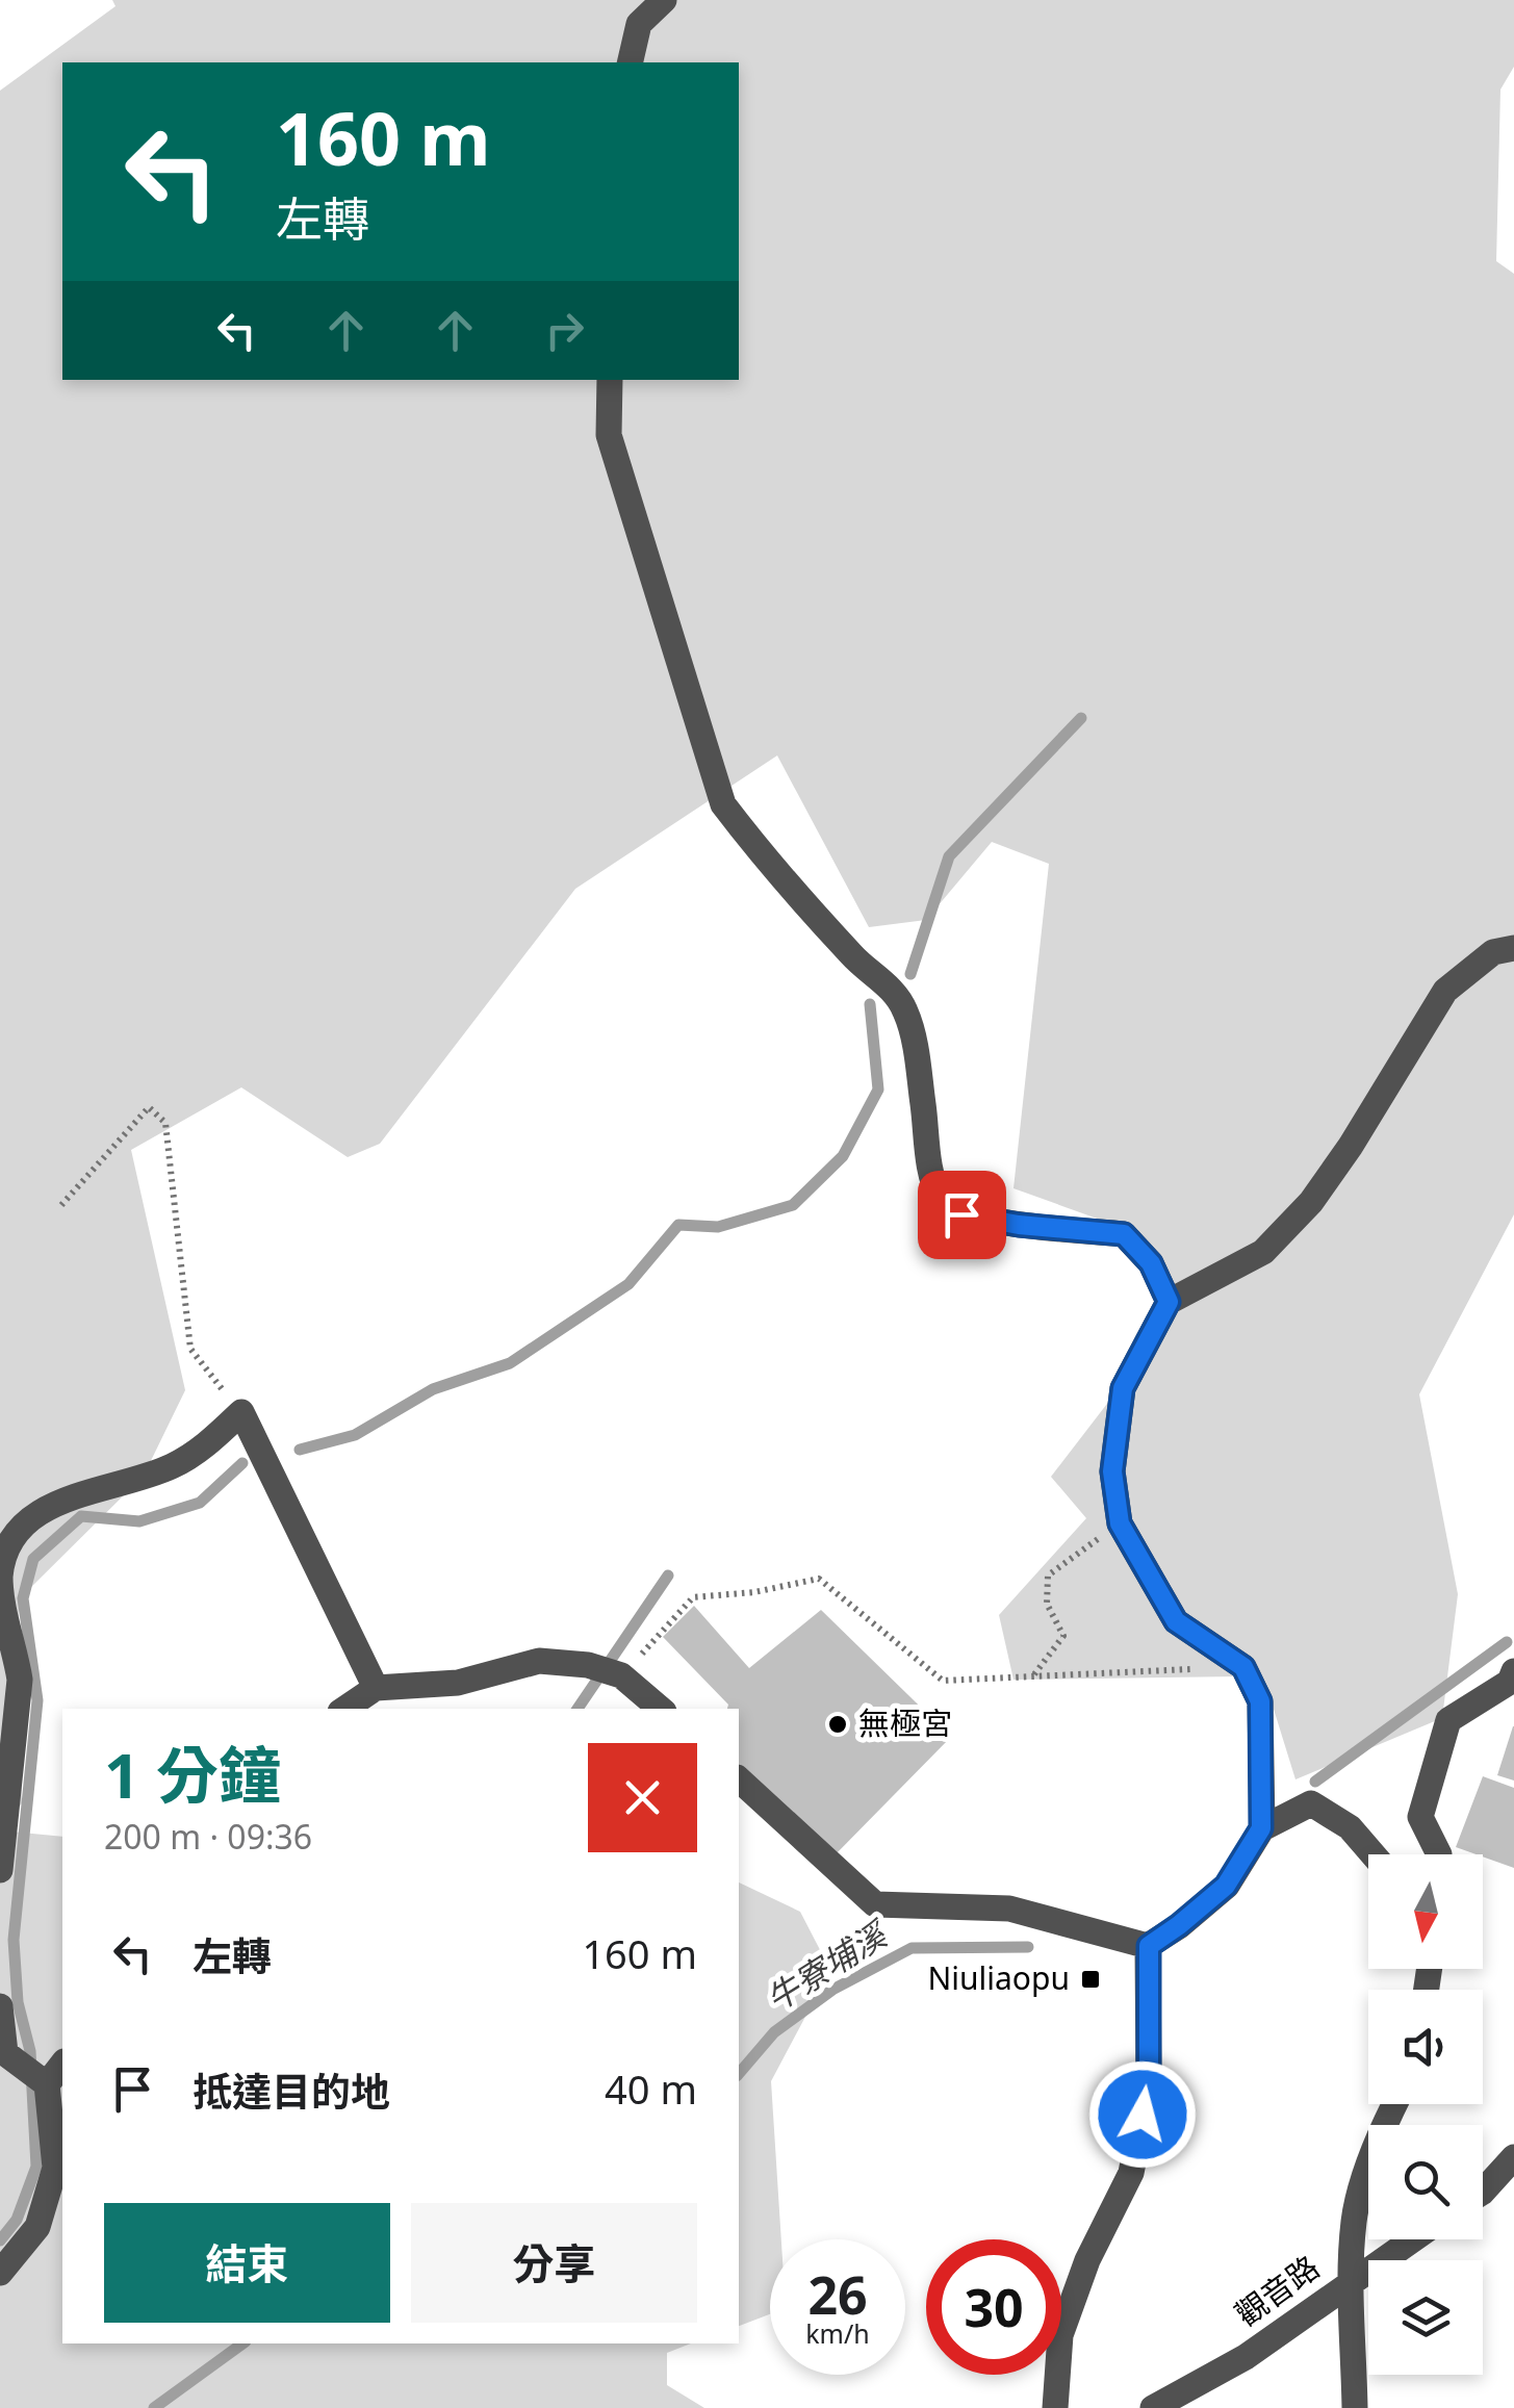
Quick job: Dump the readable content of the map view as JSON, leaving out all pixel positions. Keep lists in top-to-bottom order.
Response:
{
  "streets": {
    "street": ["觀音路"]
  },
  "water": ["牛寮埔溪"],
  "places": {
    "other": ["無極宮"],
    "transit": ["Niuliaopu"]
  },
  "north": "bottom",
  "page": {
    "turn": ["160 m", "左轉"],
    "heading": ["1 分鐘", "200 m · 09:36"],
    "list": [
      {
        "name": "左轉",
        "value": "160 m"
      },
      {
        "name": "抵達目的地",
        "value": "40 m"
      }
    ],
    "buttons": ["結束", "分享"],
    "speed": "26 km/h",
    "limit": "30"
  }
}
